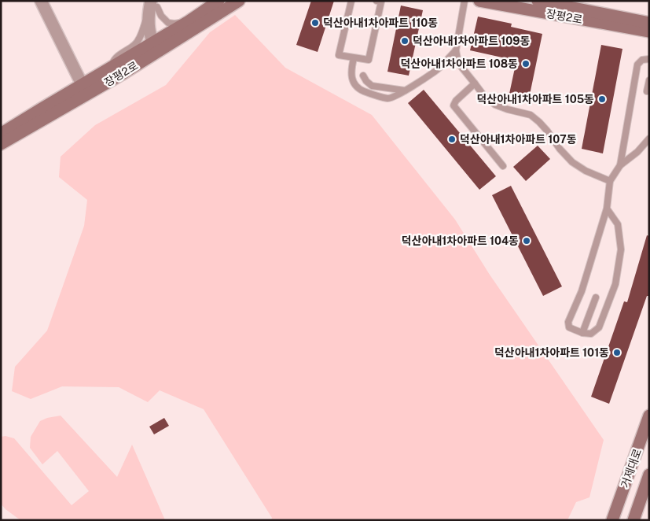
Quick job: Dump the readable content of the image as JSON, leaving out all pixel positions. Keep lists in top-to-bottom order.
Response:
{
  "streets": {
    "street": ["장평2로", "거제대로"]
  },
  "places": [
    "덕산아내1차아파트 110동",
    "덕산아내1차아파트 109동",
    "덕산아내1차아파트 108동",
    "덕산아내1차아파트 105동",
    "덕산아내1차아파트 107동",
    "덕산아내1차아파트 104동",
    "덕산아내1차아파트 101동"
  ]
}
